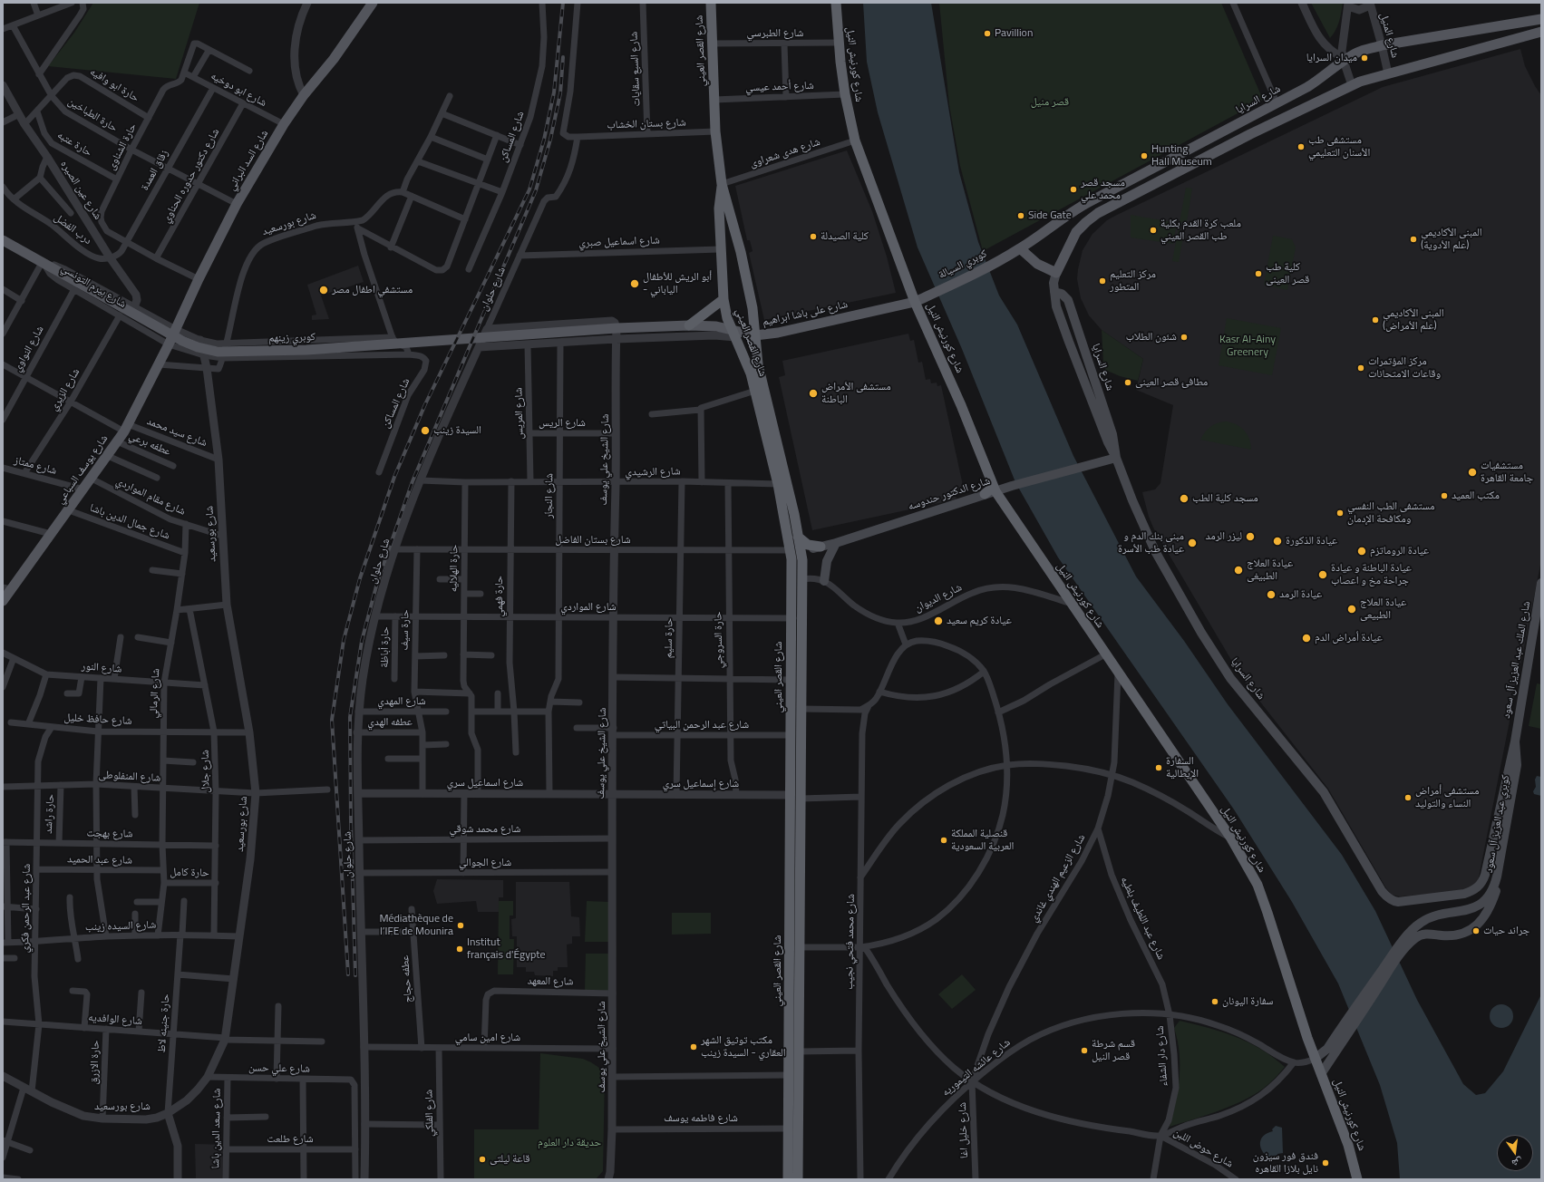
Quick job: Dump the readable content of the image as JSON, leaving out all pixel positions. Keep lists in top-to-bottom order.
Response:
{
  "streets": {
    "highway": ["شارع القصر العيني", "شارع كورنيش النيل"],
    "main road": [
      "شارع السرايا",
      "شارع السد البراني",
      "كوبري السيالة",
      "شارع بيرم التونسي",
      "شارع على باشا ابراهيم",
      "كوبري زينهم",
      "شارع يوسف السباعي",
      "شارع الدكتور حندوسه",
      "شارع الملك عبد العزيز آل سعود",
      "كوبري عبد العزيز آل سعود"
    ],
    "street": [
      "شارع الطبرسي",
      "شارع المنيل",
      "شارع السبع سقايات",
      "حارة ابو وافيه",
      "شارع أحمد عيسي",
      "شارع ابو دوخيه",
      "حارة الطباخين",
      "شارع بستان الخشاب",
      "شارع المساكن",
      "حارة عتبه",
      "حارة الشناوى",
      "شارع هدى شعراوى",
      "زقاق العمدة",
      "شارع دكتور حدوره الحناوي",
      "شارع عين الصيره",
      "شارع بورسعيد",
      "درب الفضل",
      "شارع اسماعيل صبري",
      "شارع حلوان",
      "شارع النواوي",
      "شارع الزيري",
      "شارع المريس",
      "شارع الريس",
      "شارع سيد محمد",
      "عطفه برعي",
      "شارع الشيخ علي يوسف",
      "شارع ممتاز",
      "شارع الرشيدي",
      "شارع النجار",
      "شارع مقام المواردي",
      "شارع جمال الدين باشا",
      "شارع بستان الفاضل",
      "حارة الهلاليه",
      "حارة فهمي",
      "شارع الديوان",
      "شارع المواردي",
      "حارة سيف",
      "حارة سليم",
      "حارة السروجي",
      "حارة أباظة",
      "شارع النور",
      "شارع الرمالي",
      "شارع المهدي",
      "شارع حافظ خليل",
      "عطفه الهدي",
      "شارع عبد الرحمن البياتي",
      "شارع جلال",
      "شارع المنفلوطى",
      "شارع اسماعيل سري",
      "شارع إسماعيل سري",
      "حارة راشد",
      "شارع محمد شوقي",
      "شارع بهجت",
      "شارع عبد الحميد",
      "شارع الجوالي",
      "حارة كامل",
      "شارع الزعيم الهندي غاندي",
      "شارع عبد الرحمن فكري",
      "شارع عبد اللطيف بلطيه",
      "شارع السيده زينب",
      "شارع محمد فتحي نجيب",
      "عطفه حجاج",
      "شارع المعهد",
      "شارع الوافديه",
      "حارة جنينه لاظ",
      "شارع امين سامي",
      "شارع دار الشفاء",
      "حارة الازرق",
      "شارع عائشه التيموريه",
      "شارع علي حسن",
      "شارع الفلكي",
      "شارع فاطمه يوسف",
      "شارع سعد الدين باشا",
      "شارع خليل اغا",
      "شارع طلعت",
      "شارع حوض اللبن"
    ]
  },
  "crossings": [
    ["شارع الطبرسي", "شارع القصر العيني"],
    ["شارع الطبرسي", "شارع كورنيش النيل"],
    ["شارع المنيل", "شارع السرايا"],
    ["شارع القصر العيني", "شارع أحمد عيسي"],
    ["شارع القصر العيني", "شارع بستان الخشاب"],
    ["شارع القصر العيني", "شارع هدى شعراوى"],
    ["شارع القصر العيني", "شارع اسماعيل صبري"],
    ["شارع القصر العيني", "شارع على باشا ابراهيم"],
    ["شارع القصر العيني", "شارع الرشيدي"],
    ["شارع القصر العيني", "شارع الدكتور حندوسه"],
    ["شارع القصر العيني", "شارع بستان الفاضل"],
    ["شارع القصر العيني", "شارع المواردي"],
    ["شارع القصر العيني", "شارع عبد الرحمن البياتي"],
    ["شارع القصر العيني", "شارع إسماعيل سري"],
    ["شارع القصر العيني", "شارع فاطمه يوسف"],
    ["شارع كورنيش النيل", "شارع أحمد عيسي"],
    ["شارع كورنيش النيل", "شارع هدى شعراوى"],
    ["شارع كورنيش النيل", "شارع على باشا ابراهيم"],
    ["شارع كورنيش النيل", "شارع الدكتور حندوسه"],
    ["شارع كورنيش النيل", "شارع الديوان"],
    ["شارع كورنيش النيل", "كوبري عبد العزيز آل سعود"],
    ["شارع كورنيش النيل", "شارع الزعيم الهندي غاندي"],
    ["شارع السبع سقايات", "شارع بستان الخشاب"],
    ["حارة ابو وافيه", "حارة الطباخين"],
    ["حارة ابو وافيه", "حارة عتبه"],
    ["حارة ابو وافيه", "حارة الشناوى"],
    ["حارة ابو وافيه", "شارع عين الصيره"],
    ["شارع ابو دوخيه", "حارة الشناوى"],
    ["شارع ابو دوخيه", "شارع السد البراني"],
    ["شارع ابو دوخيه", "زقاق العمدة"],
    ["شارع ابو دوخيه", "شارع دكتور حدوره الحناوي"],
    ["شارع السرايا", "كوبري السيالة"],
    ["شارع السرايا", "شارع الدكتور حندوسه"],
    ["شارع السرايا", "شارع الملك عبد العزيز آل سعود"],
    ["حارة الطباخين", "حارة الشناوى"],
    ["حارة الطباخين", "شارع السد البراني"],
    ["حارة الطباخين", "زقاق العمدة"],
    ["حارة الطباخين", "شارع دكتور حدوره الحناوي"],
    ["شارع بستان الخشاب", "شارع حلوان"],
    ["شارع المساكن", "شارع بيرم التونسي"],
    ["حارة عتبه", "حارة الشناوى"],
    ["حارة الشناوى", "شارع السد البراني"],
    ["حارة الشناوى", "زقاق العمدة"],
    ["حارة الشناوى", "شارع دكتور حدوره الحناوي"],
    ["شارع السد البراني", "شارع بيرم التونسي"],
    ["شارع السد البراني", "شارع يوسف السباعي"],
    ["زقاق العمدة", "شارع عين الصيره"],
    ["زقاق العمدة", "درب الفضل"],
    ["شارع عين الصيره", "درب الفضل"],
    ["شارع عين الصيره", "شارع بيرم التونسي"],
    ["شارع بورسعيد", "شارع بيرم التونسي"],
    ["شارع بورسعيد", "شارع سيد محمد"],
    ["شارع بورسعيد", "شارع مقام المواردي"],
    ["شارع بورسعيد", "شارع حافظ خليل"],
    ["شارع بورسعيد", "شارع المنفلوطى"],
    ["شارع بورسعيد", "شارع عبد الرحمن فكري"],
    ["شارع بورسعيد", "شارع السيده زينب"],
    ["شارع بورسعيد", "شارع الوافديه"],
    ["شارع بورسعيد", "حارة جنينه لاظ"],
    ["شارع بورسعيد", "حارة الازرق"],
    ["شارع بورسعيد", "شارع علي حسن"],
    ["شارع اسماعيل صبري", "شارع حلوان"],
    ["كوبري السيالة", "شارع على باشا ابراهيم"],
    ["شارع بيرم التونسي", "كوبري زينهم"],
    ["شارع بيرم التونسي", "شارع النواوي"],
    ["شارع بيرم التونسي", "شارع الزيري"],
    ["شارع بيرم التونسي", "شارع يوسف السباعي"],
    ["شارع حلوان", "شارع على باشا ابراهيم"],
    ["شارع حلوان", "شارع الرشيدي"],
    ["شارع حلوان", "شارع بستان الفاضل"],
    ["شارع حلوان", "شارع المواردي"],
    ["شارع حلوان", "شارع المهدي"],
    ["شارع حلوان", "عطفه الهدي"],
    ["شارع حلوان", "شارع اسماعيل سري"],
    ["شارع حلوان", "شارع محمد شوقي"],
    ["شارع حلوان", "شارع الجوالي"],
    ["شارع حلوان", "شارع امين سامي"],
    ["شارع على باشا ابراهيم", "كوبري زينهم"],
    ["شارع على باشا ابراهيم", "شارع المريس"],
    ["شارع على باشا ابراهيم", "شارع الشيخ علي يوسف"],
    ["شارع على باشا ابراهيم", "شارع النجار"],
    ["شارع النواوي", "شارع سيد محمد"],
    ["شارع الزيري", "شارع سيد محمد"],
    ["شارع الزيري", "شارع ممتاز"],
    ["شارع المريس", "شارع الريس"],
    ["شارع المريس", "شارع الرشيدي"],
    ["شارع الريس", "شارع الشيخ علي يوسف"],
    ["شارع الريس", "شارع النجار"],
    ["شارع سيد محمد", "شارع يوسف السباعي"],
    ["عطفه برعي", "شارع يوسف السباعي"],
    ["شارع الشيخ علي يوسف", "شارع الرشيدي"],
    ["شارع الشيخ علي يوسف", "شارع بستان الفاضل"],
    ["شارع الشيخ علي يوسف", "شارع المواردي"],
    ["شارع الشيخ علي يوسف", "شارع عبد الرحمن البياتي"],
    ["شارع الشيخ علي يوسف", "شارع اسماعيل سري"],
    ["شارع الشيخ علي يوسف", "شارع إسماعيل سري"],
    ["شارع الشيخ علي يوسف", "شارع محمد شوقي"],
    ["شارع الشيخ علي يوسف", "شارع الجوالي"],
    ["شارع الشيخ علي يوسف", "شارع المعهد"],
    ["شارع الشيخ علي يوسف", "شارع امين سامي"],
    ["شارع الشيخ علي يوسف", "شارع فاطمه يوسف"],
    ["شارع ممتاز", "شارع يوسف السباعي"],
    ["شارع يوسف السباعي", "شارع مقام المواردي"],
    ["شارع يوسف السباعي", "شارع جمال الدين باشا"],
    ["شارع الرشيدي", "شارع النجار"],
    ["شارع الرشيدي", "حارة الهلاليه"],
    ["شارع الرشيدي", "حارة فهمي"],
    ["شارع الرشيدي", "حارة سليم"],
    ["شارع الرشيدي", "حارة السروجي"],
    ["شارع الدكتور حندوسه", "شارع بستان الفاضل"],
    ["شارع النجار", "شارع بستان الفاضل"],
    ["شارع النجار", "شارع المواردي"],
    ["شارع النجار", "شارع اسماعيل سري"],
    ["شارع مقام المواردي", "شارع الرمالي"],
    ["شارع جمال الدين باشا", "شارع الرمالي"],
    ["شارع بستان الفاضل", "حارة الهلاليه"],
    ["شارع بستان الفاضل", "حارة فهمي"],
    ["شارع بستان الفاضل", "حارة سيف"],
    ["شارع بستان الفاضل", "حارة سليم"],
    ["شارع بستان الفاضل", "حارة السروجي"],
    ["حارة الهلاليه", "شارع المواردي"],
    ["حارة الهلاليه", "شارع اسماعيل سري"],
    ["حارة فهمي", "شارع المواردي"],
    ["شارع المواردي", "حارة سيف"],
    ["شارع المواردي", "حارة سليم"],
    ["شارع المواردي", "حارة السروجي"],
    ["شارع المواردي", "حارة أباظة"],
    ["حارة سيف", "شارع المهدي"],
    ["حارة سيف", "عطفه الهدي"],
    ["حارة سيف", "شارع اسماعيل سري"],
    ["حارة سليم", "شارع عبد الرحمن البياتي"],
    ["حارة سليم", "شارع إسماعيل سري"],
    ["حارة السروجي", "شارع عبد الرحمن البياتي"],
    ["حارة السروجي", "شارع إسماعيل سري"],
    ["شارع الملك عبد العزيز آل سعود", "كوبري عبد العزيز آل سعود"],
    ["شارع النور", "شارع الرمالي"],
    ["شارع النور", "شارع جلال"],
    ["شارع الرمالي", "شارع حافظ خليل"],
    ["شارع الرمالي", "شارع المنفلوطى"],
    ["شارع الرمالي", "شارع بهجت"],
    ["شارع الرمالي", "شارع عبد الحميد"],
    ["شارع الرمالي", "حارة كامل"],
    ["شارع الرمالي", "شارع السيده زينب"],
    ["شارع حافظ خليل", "شارع جلال"],
    ["شارع حافظ خليل", "شارع عبد الرحمن فكري"],
    ["شارع جلال", "شارع المنفلوطى"],
    ["شارع جلال", "شارع بهجت"],
    ["شارع جلال", "حارة كامل"],
    ["شارع جلال", "شارع السيده زينب"],
    ["شارع المنفلوطى", "حارة راشد"],
    ["شارع المنفلوطى", "شارع عبد الرحمن فكري"],
    ["شارع اسماعيل سري", "شارع إسماعيل سري"],
    ["حارة راشد", "شارع بهجت"],
    ["شارع بهجت", "شارع عبد الرحمن فكري"],
    ["شارع عبد الحميد", "شارع عبد الرحمن فكري"],
    ["شارع الزعيم الهندي غاندي", "شارع عبد اللطيف بلطيه"],
    ["شارع الزعيم الهندي غاندي", "شارع عائشه التيموريه"],
    ["شارع الزعيم الهندي غاندي", "شارع خليل اغا"],
    ["شارع عبد الرحمن فكري", "شارع السيده زينب"],
    ["شارع عبد الرحمن فكري", "شارع الوافديه"],
    ["شارع عبد اللطيف بلطيه", "شارع دار الشفاء"],
    ["شارع عبد اللطيف بلطيه", "شارع عائشه التيموريه"],
    ["شارع السيده زينب", "حارة جنينه لاظ"],
    ["عطفه حجاج", "شارع امين سامي"],
    ["شارع المعهد", "شارع امين سامي"],
    ["شارع الوافديه", "حارة جنينه لاظ"],
    ["شارع الوافديه", "حارة الازرق"],
    ["شارع امين سامي", "شارع الفلكي"],
    ["شارع دار الشفاء", "شارع عائشه التيموريه"],
    ["شارع دار الشفاء", "شارع حوض اللبن"],
    ["شارع عائشه التيموريه", "شارع خليل اغا"],
    ["شارع علي حسن", "شارع سعد الدين باشا"],
    ["شارع علي حسن", "شارع طلعت"],
    ["شارع سعد الدين باشا", "شارع طلعت"]
  ],
  "parks": ["قصر منيل", "Kasr Al-Ainy Greenery", "حديقة دار العلوم"],
  "places": [
    "Pavillion",
    "ميدان السرايا",
    "مستشفى طب الأسنان التعليمي",
    "Hunting Hall Museum",
    "مسجد قصر محمد علي",
    "Side Gate",
    "ملعب كرة القدم بكلية طب القصر العيني",
    "كلية الصيدلة",
    "المبنى الأكاديمي (علم الأدوية)",
    "كلية طب قصر العينى",
    "مركز التعليم المتطور",
    "أبو الريش للأطفال - الياباني",
    "مستشفي اطفال مصر",
    "المبنى الأكاديمي (علم الأمراض)",
    "شئون الطلاب",
    "مركز المؤتمرات وقاعات الامتحانات",
    "مطافئ قصر العينى",
    "مستشفى الأمراض الباطنة",
    "السيدة زينب",
    "مستشفيات جامعة القاهرة",
    "مكتب العميد",
    "مسجد كلية الطب",
    "مستشفى الطب النفسي ومكافحة الإدمان",
    "ليزر الرمد",
    "عيادة الذكورة",
    "مبنى بنك الدم و عيادة طب الأسرة",
    "عيادة الروماتزم",
    "عيادة العلاج الطبيغى",
    "عيادة الباطنة و عيادة جراحة مخ و اعصاب",
    "عيادة الرمد",
    "عيادة العلاج الطبيعى",
    "عيادة كريم سعيد",
    "عيادة أمراض الدم",
    "السفارة الإيطالية",
    "مستشفى أمراض النساء والتوليد",
    "قنصلية المملكة العربية السعودية",
    "Médiathèque de l’IFE de Mounira",
    "جراند حيات",
    "Institut français d'Égypte",
    "سفارة اليونان",
    "مكتب توثيق الشهر العقاري - السيدة زينب",
    "قسم شرطة قصر النيل",
    "قاعة ليلتى",
    "فندق فور سيزون نايل بلازا القاهره"
  ],
  "north": "bottom"
}
